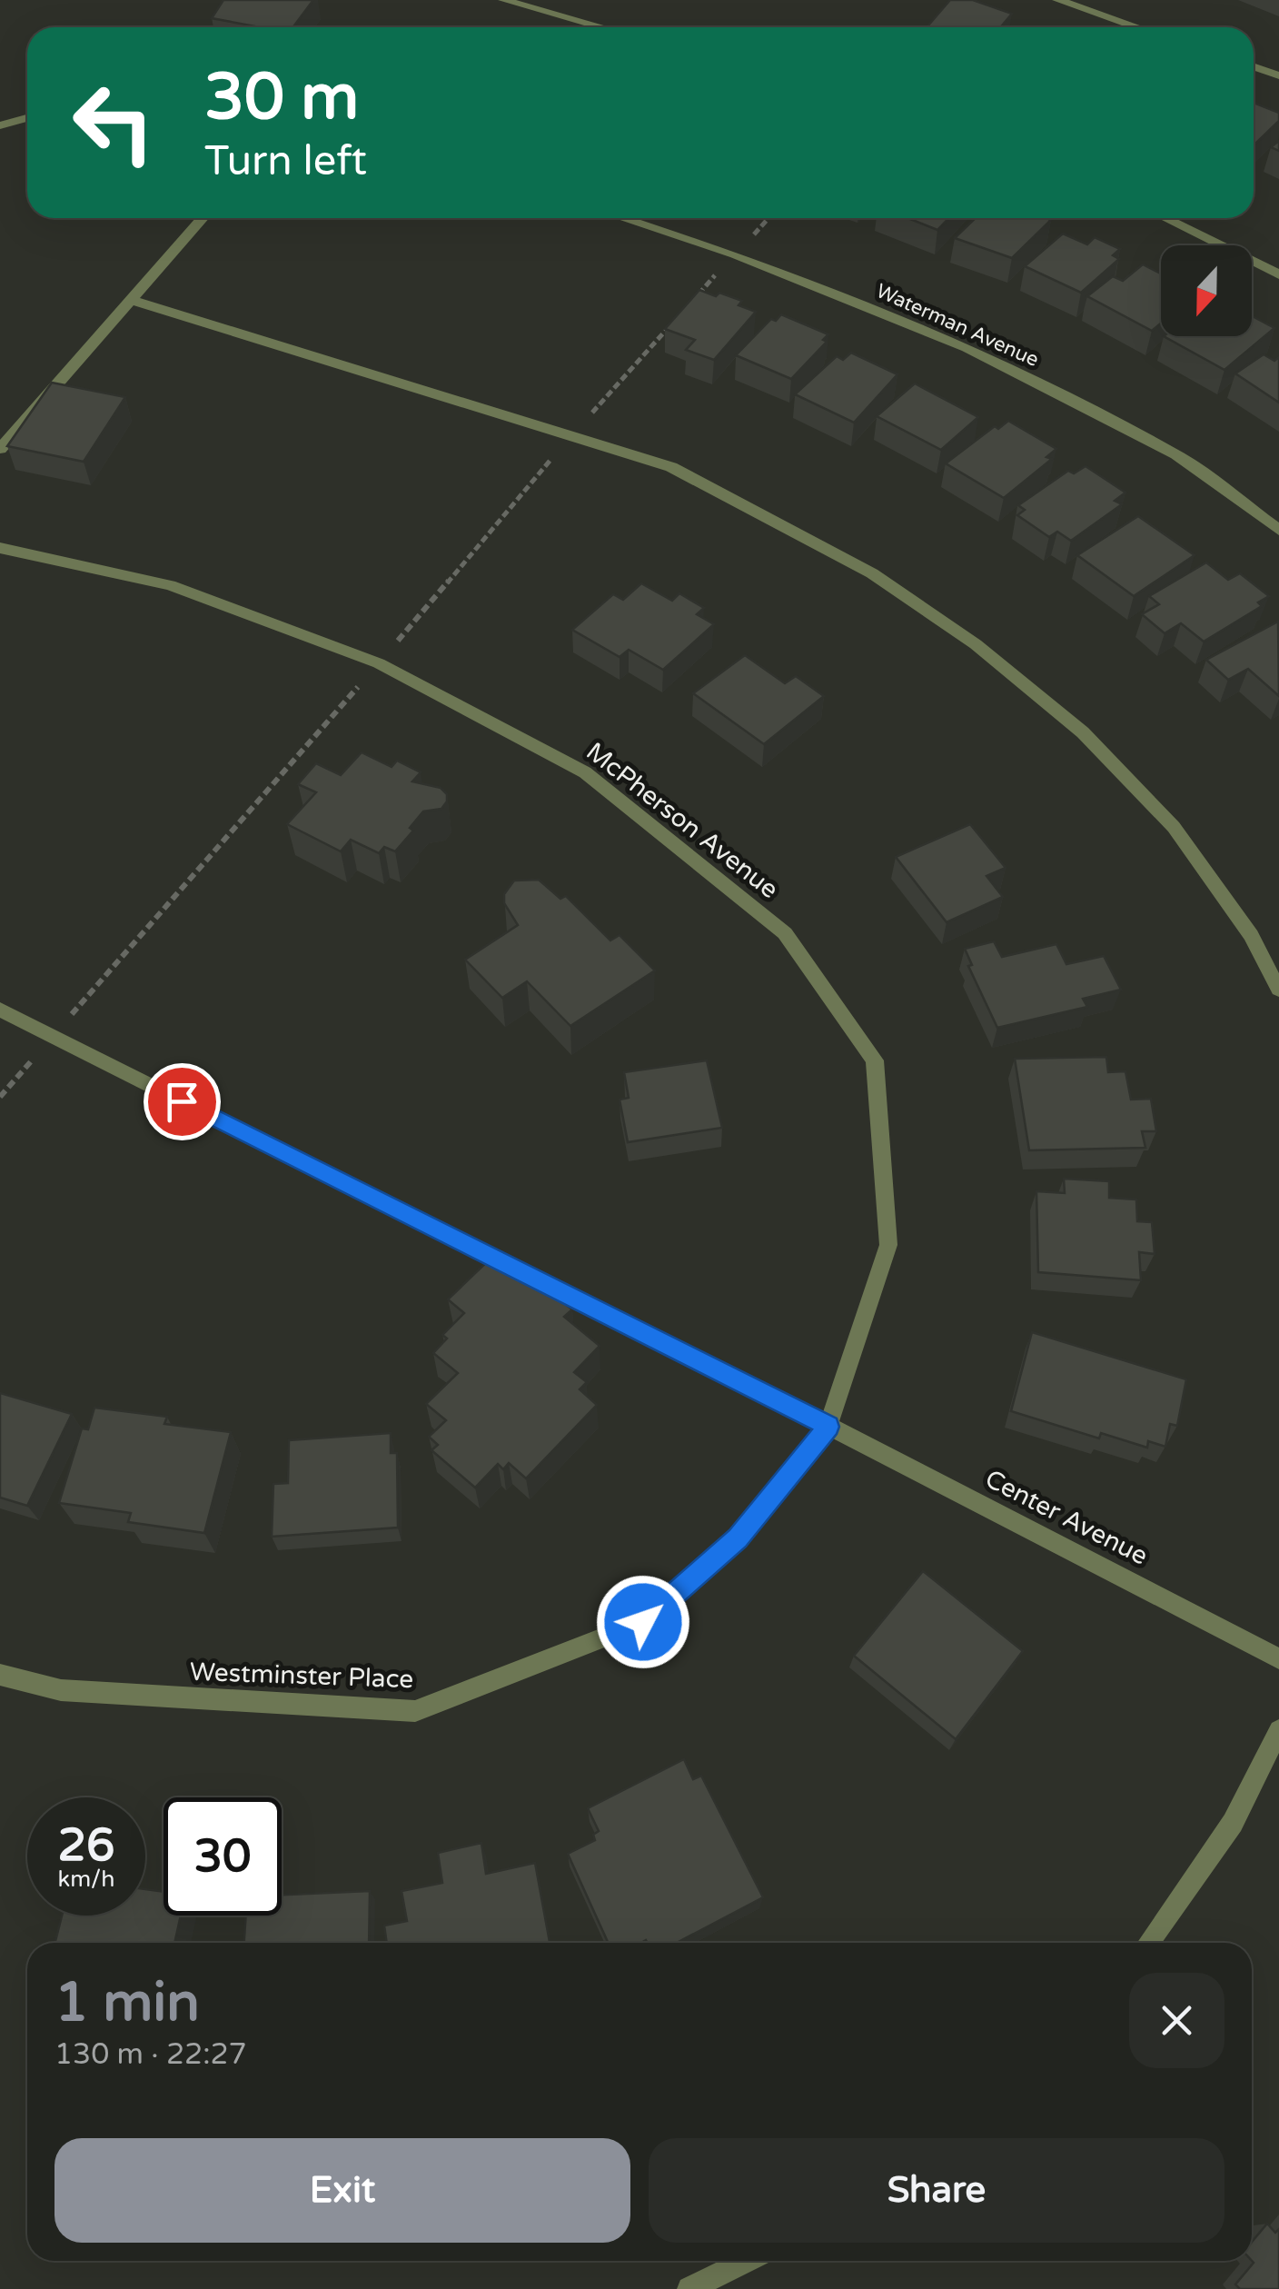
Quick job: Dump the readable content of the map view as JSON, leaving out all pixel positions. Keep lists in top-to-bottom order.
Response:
{
  "streets": {
    "street": [
      "Waterman Avenue",
      "McPherson Avenue",
      "Center Avenue",
      "Westminster Place"
    ]
  },
  "crossings": [
    ["McPherson Avenue", "Center Avenue"],
    ["McPherson Avenue", "Westminster Place"],
    ["Center Avenue", "Westminster Place"]
  ],
  "north": "bottom",
  "page": {
    "turn": ["30 m", "Turn left"],
    "speed": "26 km/h",
    "limit": "30",
    "heading": ["1 min", "130 m · 22:27"],
    "buttons": ["Exit", "Share"]
  }
}
